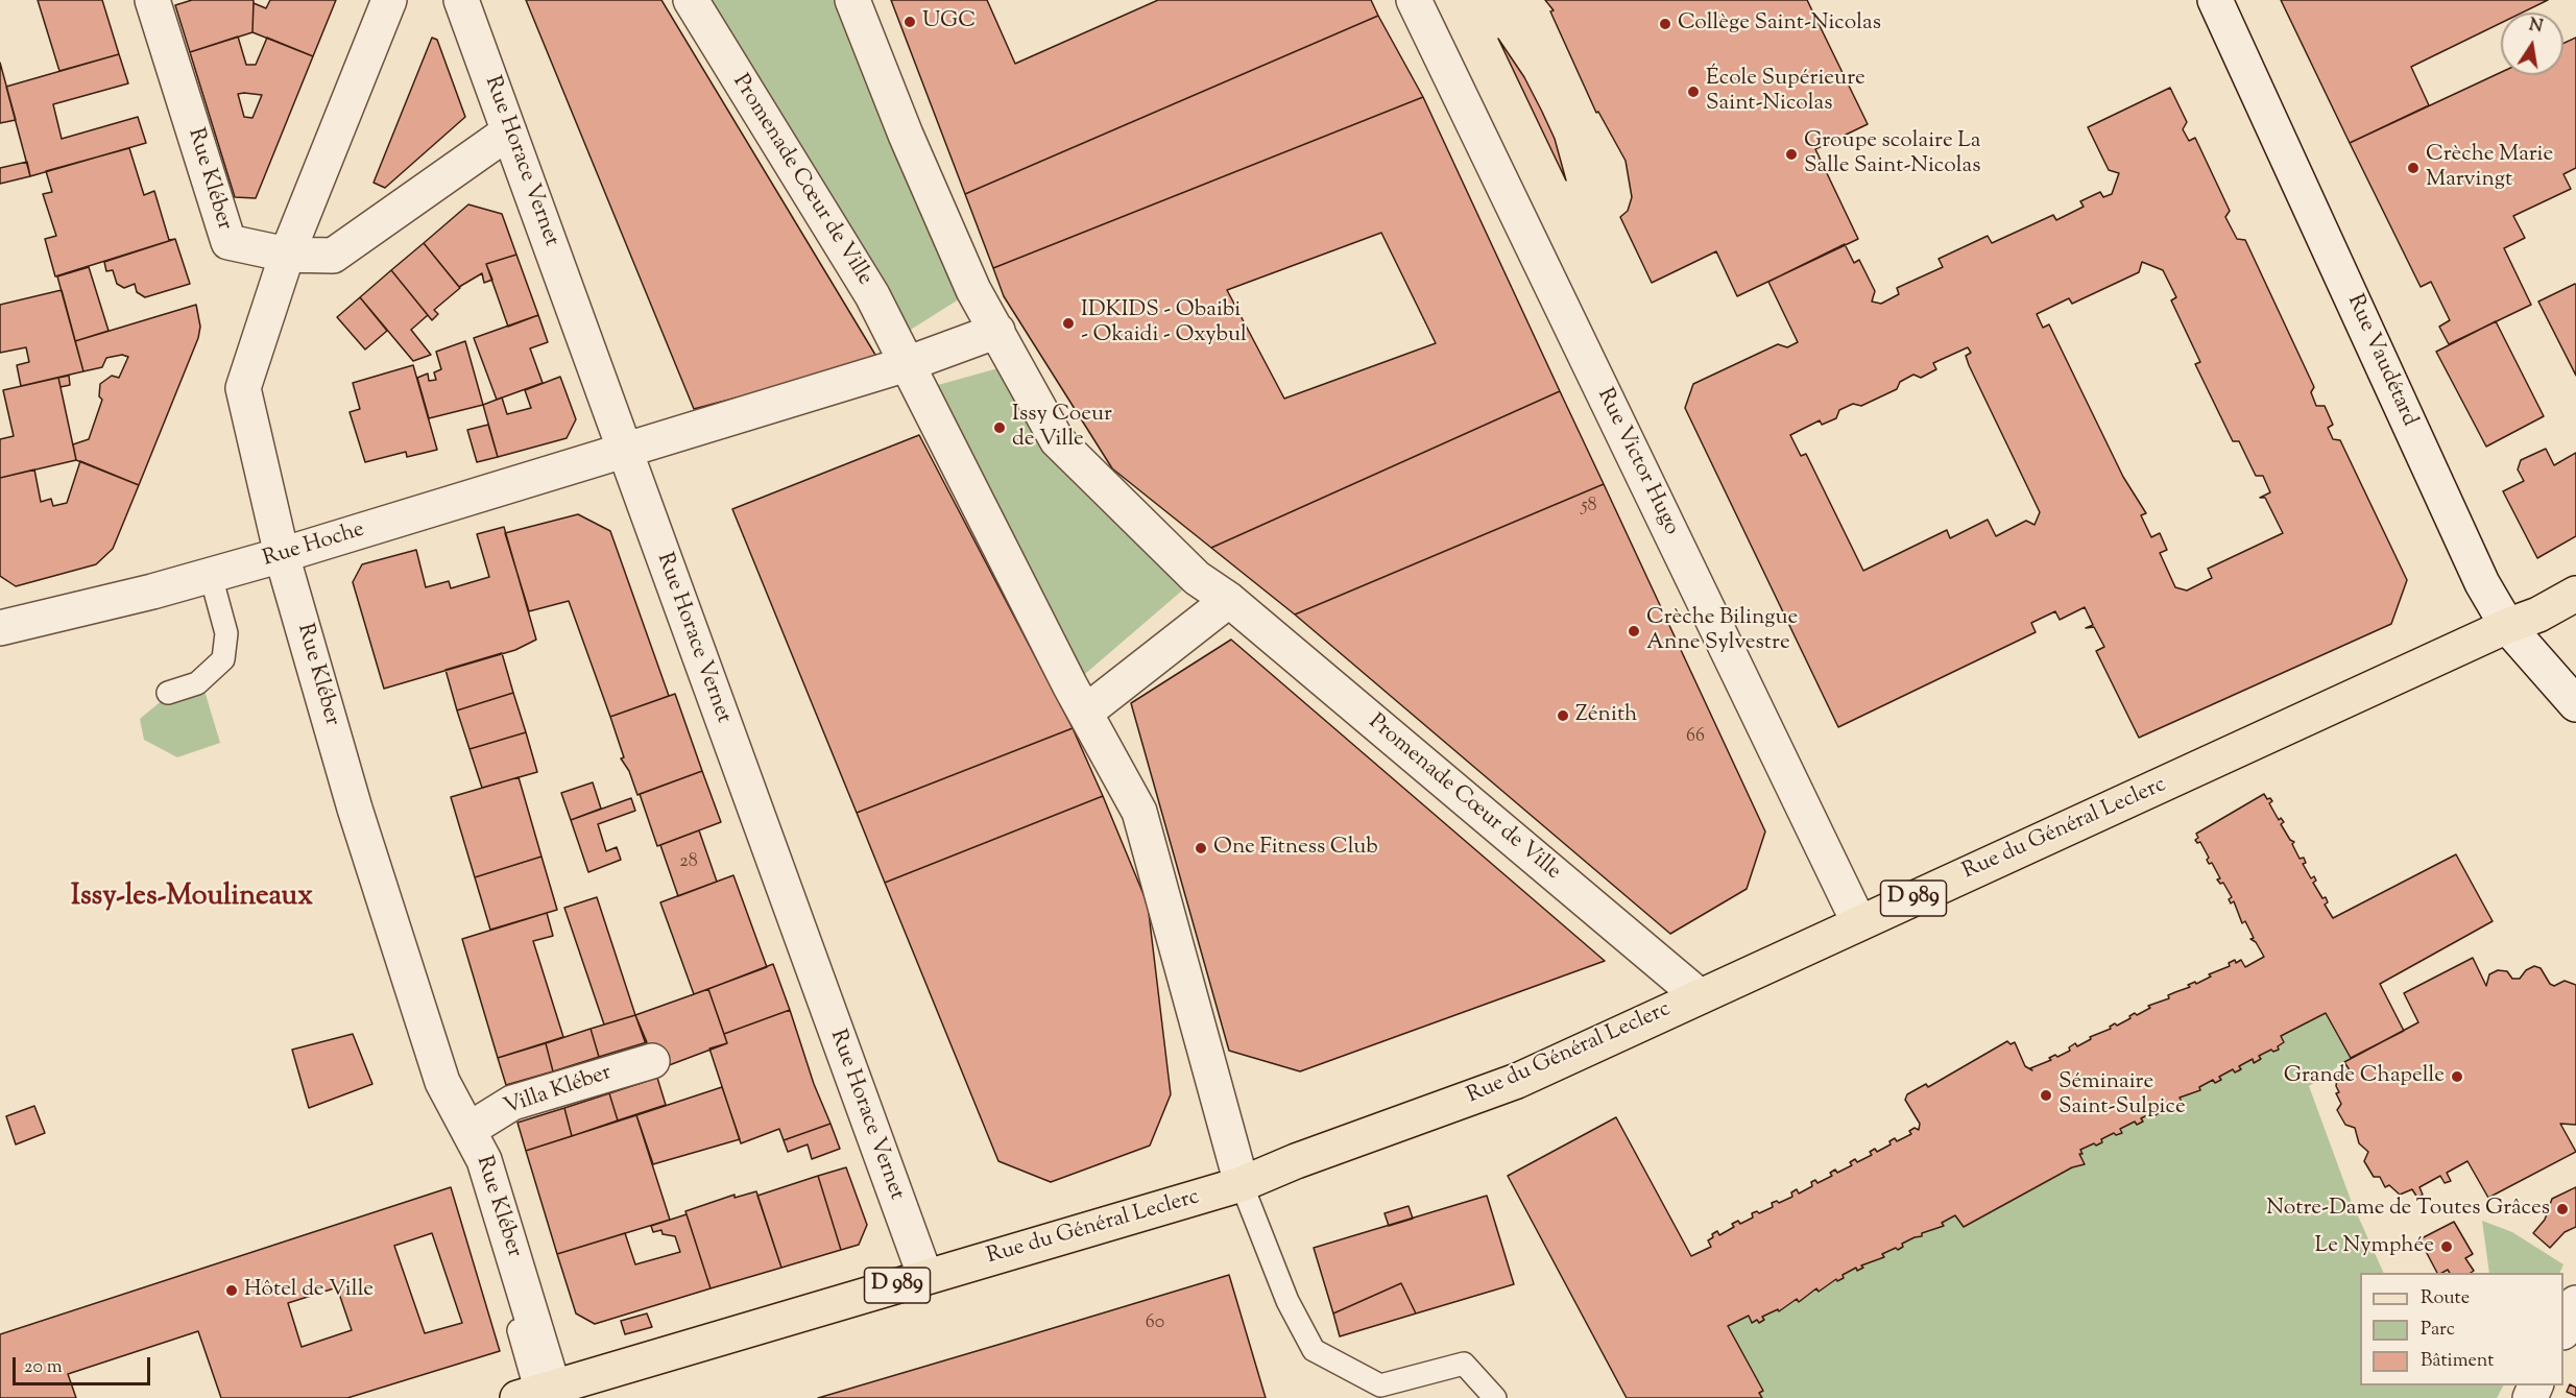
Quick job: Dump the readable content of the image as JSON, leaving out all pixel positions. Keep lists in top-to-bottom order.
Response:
{
  "streets": {
    "main road": ["Rue du Général Leclerc", "D 989"],
    "street": [
      "Rue Horace Vernet",
      "Rue Kléber",
      "Promenade Cœur de Ville",
      "Rue Vaudétard",
      "Rue Victor Hugo",
      "Rue Hoche",
      "Villa Kléber"
    ]
  },
  "crossings": [
    ["Rue Horace Vernet", "Rue Hoche"],
    ["Rue Horace Vernet", "Rue du Général Leclerc"],
    ["Rue Kléber", "Rue Hoche"],
    ["Rue Kléber", "Rue du Général Leclerc"],
    ["Rue Kléber", "Villa Kléber"],
    ["Promenade Cœur de Ville", "Rue du Général Leclerc"],
    ["Rue Vaudétard", "Rue du Général Leclerc"],
    ["Rue Victor Hugo", "Rue du Général Leclerc"]
  ],
  "districts": ["Issy-les-Moulineaux"],
  "places": [
    "UGC",
    "Collège Saint-Nicolas",
    "École Supérieure Saint-Nicolas",
    "Groupe scolaire La Salle Saint-Nicolas",
    "Crèche Marie Marvingt",
    "IDKIDS - Obaibi - Okaidi - Oxybul",
    "Issy Coeur de Ville",
    "Crèche Bilingue Anne Sylvestre",
    "Zénith",
    "One Fitness Club",
    "Grande Chapelle",
    "Séminaire Saint-Sulpice",
    "Notre-Dame de Toutes Grâces",
    "Le Nymphée",
    "Hôtel de Ville"
  ],
  "house_numbers": [
    "58",
    "66",
    "28",
    "60"
  ],
  "legend": ["Route", "Parc", "Bâtiment"],
  "scale_bar": "20 m",
  "north": "top"
}
